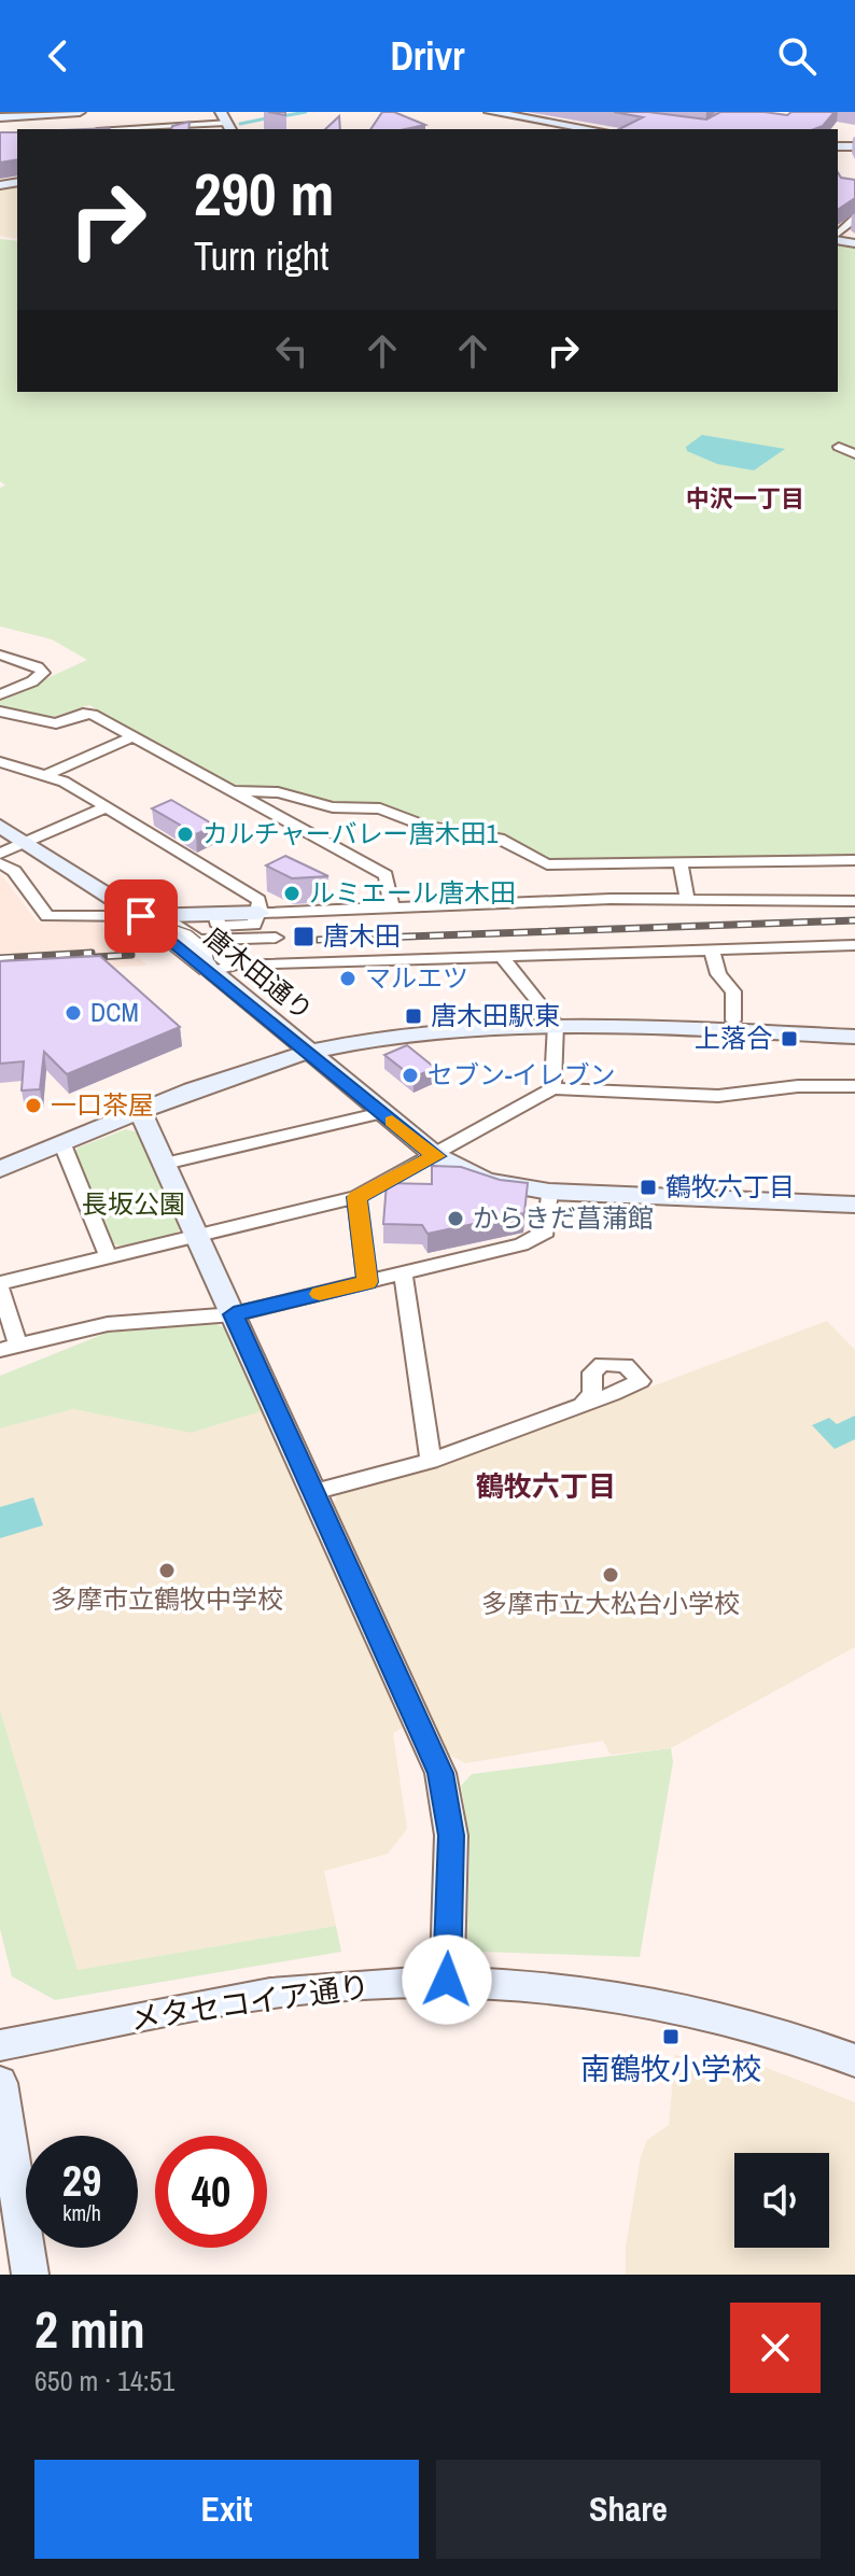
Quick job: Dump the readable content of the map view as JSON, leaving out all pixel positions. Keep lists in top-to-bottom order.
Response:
{
  "streets": {
    "street": ["唐木田通り", "メタセコイア通り"]
  },
  "districts": ["中沢一丁目", "鶴牧六丁目"],
  "parks": ["長坂公園"],
  "places": {
    "other": [
      "カルチャーバレー唐木田1",
      "ルミエール唐木田",
      "マルエツ",
      "DCM",
      "セブン-イレブン",
      "一口茶屋",
      "からきだ菖蒲館",
      "多摩市立鶴牧中学校",
      "多摩市立大松台小学校"
    ],
    "transit": [
      "唐木田",
      "唐木田駅東",
      "上落合",
      "鶴牧六丁目",
      "南鶴牧小学校"
    ]
  },
  "page": {
    "header": "Drivr",
    "turn": ["290 m", "Turn right"],
    "speed": "29 km/h",
    "limit": "40",
    "heading": ["2 min", "650 m · 14:51"],
    "buttons": ["Exit", "Share"]
  }
}
